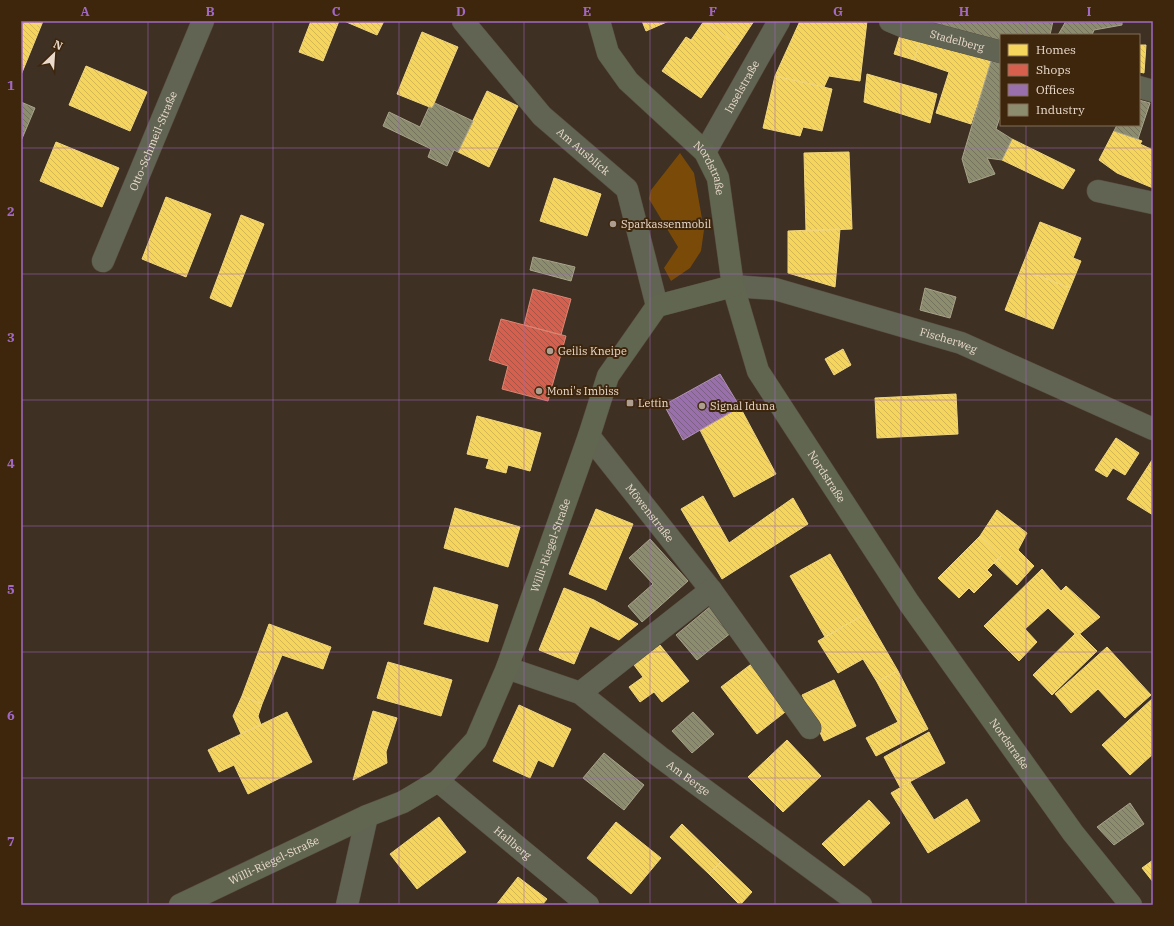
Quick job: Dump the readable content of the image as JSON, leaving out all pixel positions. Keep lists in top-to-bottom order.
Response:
{
  "streets": {
    "street": [
      "Stadelberg",
      "Inselstraße",
      "Otto-Schmeil-Straße",
      "Am Ausblick",
      "Nordstraße",
      "Fischerweg",
      "Möwenstraße",
      "Willi-Riegel-Straße",
      "Am Berge",
      "Hallberg"
    ]
  },
  "crossings": [
    ["Inselstraße", "Nordstraße"],
    ["Am Ausblick", "Willi-Riegel-Straße"],
    ["Nordstraße", "Fischerweg"],
    ["Möwenstraße", "Willi-Riegel-Straße"],
    ["Willi-Riegel-Straße", "Am Berge"],
    ["Willi-Riegel-Straße", "Hallberg"]
  ],
  "places": {
    "other": [
      "Sparkassenmobil",
      "Geilis Kneipe",
      "Moni's Imbiss",
      "Signal Iduna"
    ],
    "transit": ["Lettin"]
  },
  "legend": [
    "Homes",
    "Shops",
    "Offices",
    "Industry"
  ],
  "north": "top right",
  "grid": {
    "columns": [
      "A",
      "B",
      "C",
      "D",
      "E",
      "F",
      "G",
      "H",
      "I"
    ],
    "rows": [
      "1",
      "2",
      "3",
      "4",
      "5",
      "6",
      "7"
    ]
  }
}
